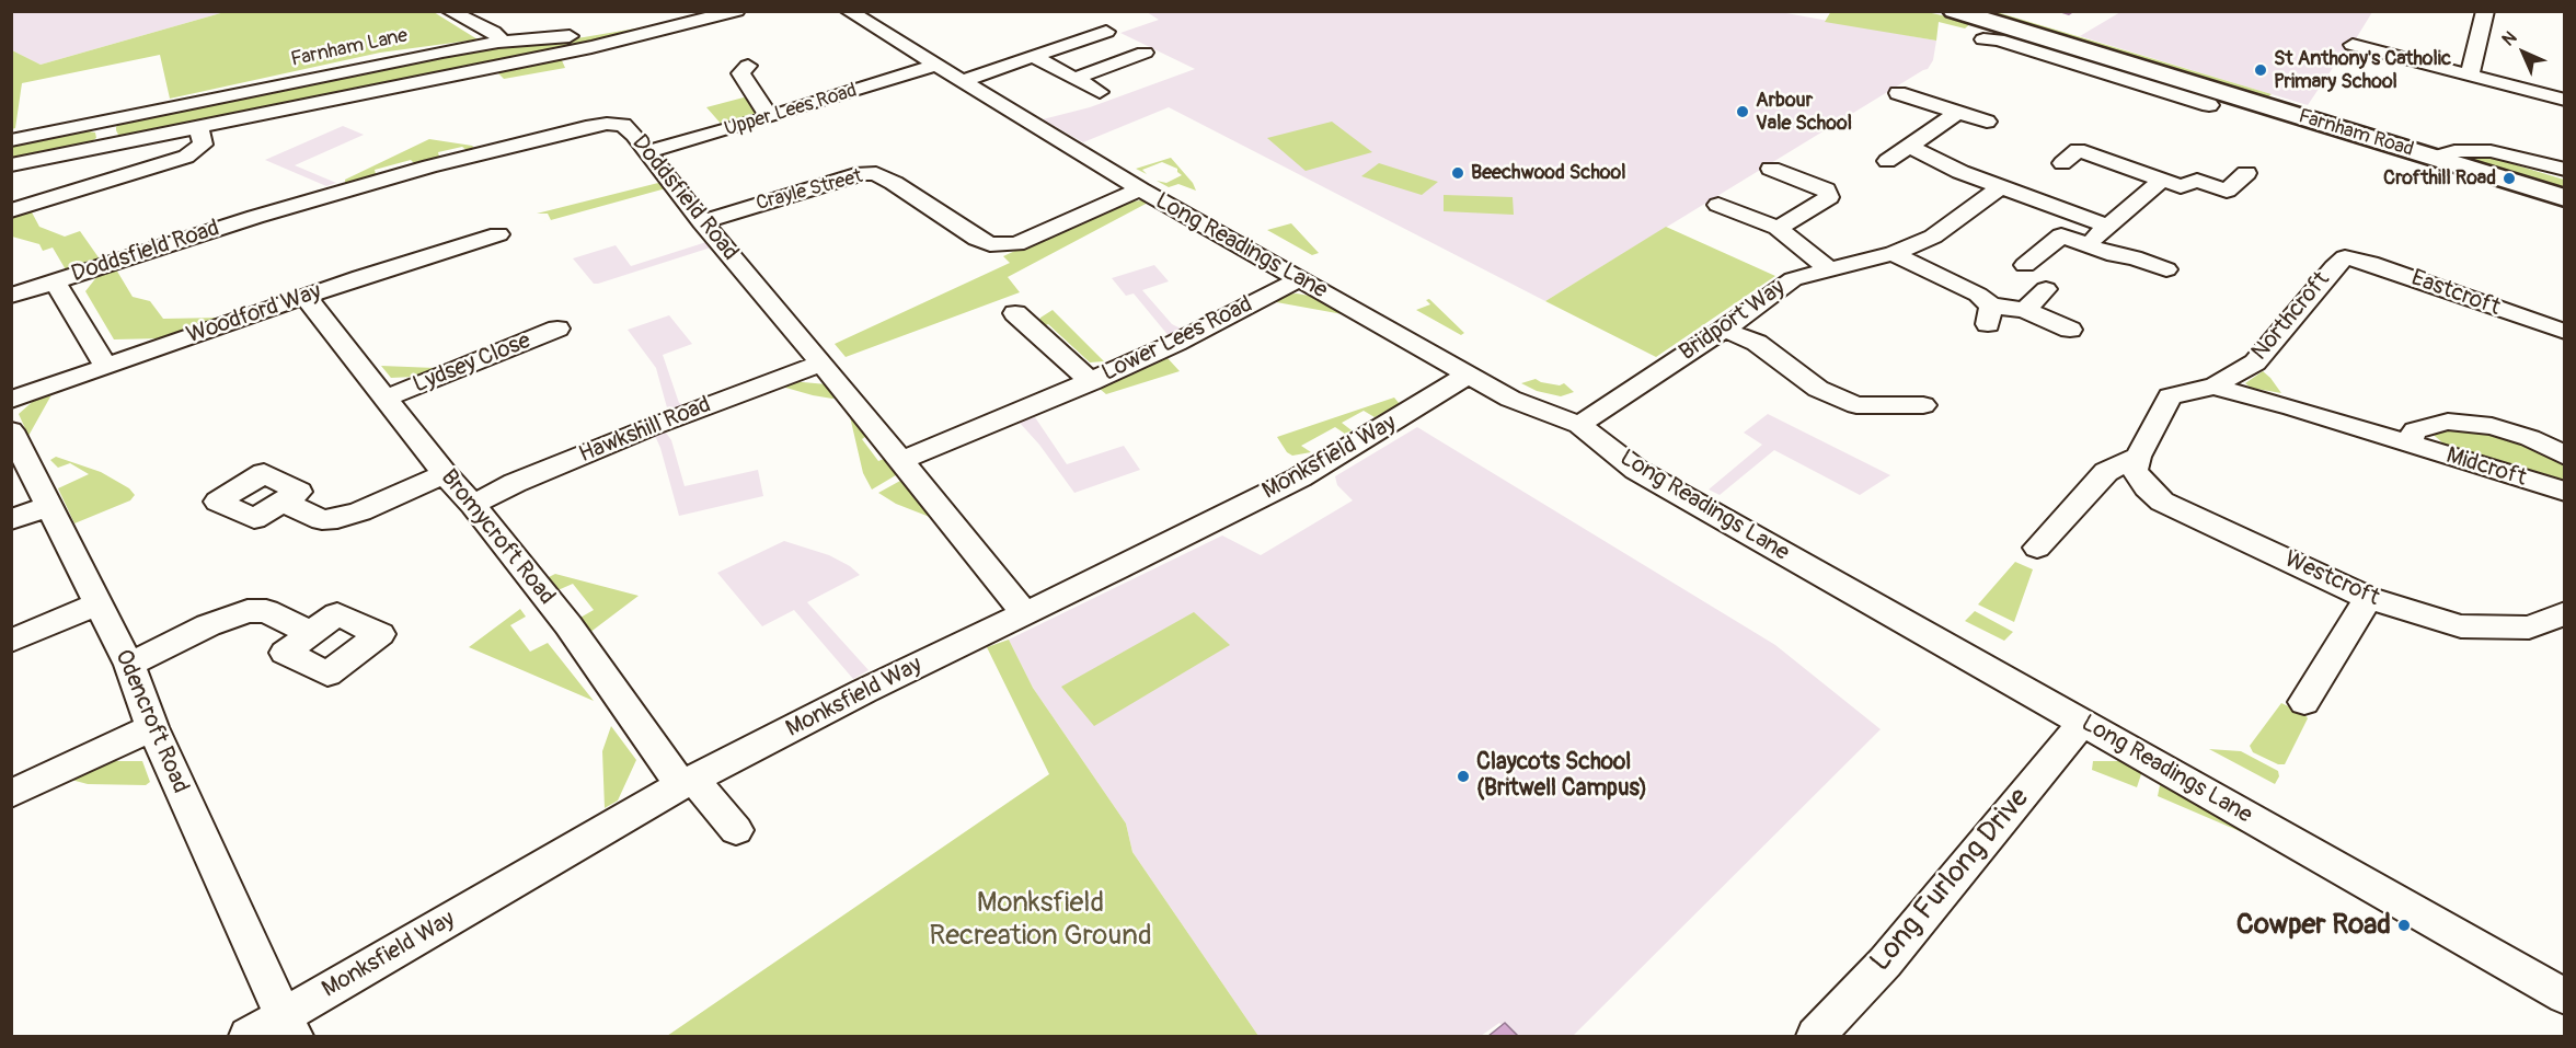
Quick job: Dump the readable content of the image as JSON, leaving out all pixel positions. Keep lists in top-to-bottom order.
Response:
{
  "streets": {
    "main road": ["Farnham Road"],
    "street": [
      "Farnham Lane",
      "Upper Lees Road",
      "Crayle Street",
      "Doddsfield Road",
      "Long Readings Lane",
      "Eastcroft",
      "Woodford Way",
      "Northcroft",
      "Bridport Way",
      "Lower Lees Road",
      "Lydsey Close",
      "Hawkshill Road",
      "Monksfield Way",
      "Midcroft",
      "Bromycroft Road",
      "Westcroft",
      "Odencroft Road",
      "Long Furlong Drive"
    ]
  },
  "crossings": [
    ["Upper Lees Road", "Doddsfield Road"],
    ["Upper Lees Road", "Long Readings Lane"],
    ["Crayle Street", "Doddsfield Road"],
    ["Crayle Street", "Long Readings Lane"],
    ["Doddsfield Road", "Lower Lees Road"],
    ["Doddsfield Road", "Hawkshill Road"],
    ["Doddsfield Road", "Monksfield Way"],
    ["Long Readings Lane", "Bridport Way"],
    ["Long Readings Lane", "Lower Lees Road"],
    ["Long Readings Lane", "Monksfield Way"],
    ["Long Readings Lane", "Long Furlong Drive"],
    ["Eastcroft", "Northcroft"],
    ["Woodford Way", "Bromycroft Road"],
    ["Northcroft", "Midcroft"],
    ["Northcroft", "Westcroft"],
    ["Lydsey Close", "Bromycroft Road"],
    ["Hawkshill Road", "Bromycroft Road"],
    ["Monksfield Way", "Bromycroft Road"],
    ["Monksfield Way", "Odencroft Road"]
  ],
  "parks": ["Monksfield Recreation Ground"],
  "places": [
    "St Anthony's Catholic Primary School",
    "Arbour Vale School",
    "Beechwood School",
    "Crofthill Road",
    "Claycots School (Britwell Campus)",
    "Cowper Road"
  ],
  "north": "top left"
}
